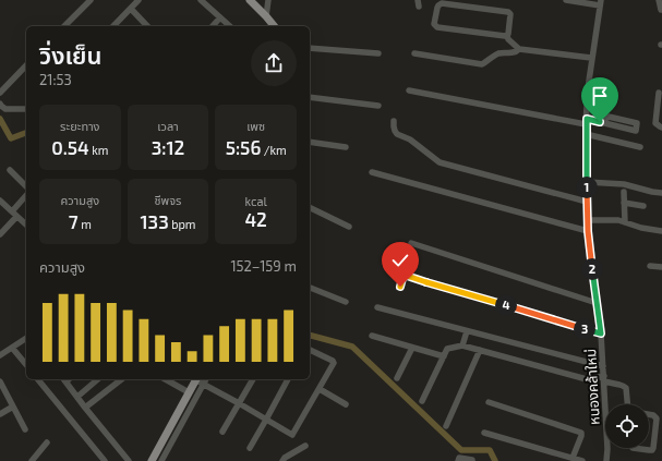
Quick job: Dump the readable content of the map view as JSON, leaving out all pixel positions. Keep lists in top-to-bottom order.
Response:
{
  "streets": {
    "street": ["หนองคล้าใหม่"]
  },
  "page": {
    "heading": ["วิ่งเย็น", "21:53"],
    "stats": [
      ["ระยะทาง", "0.54 km"],
      ["เวลา", "3:12"],
      ["เพซ", "5:56 /km"],
      ["ความสูง", "7 m"],
      ["ชีพจร", "133 bpm"],
      ["kcal", "42"]
    ],
    "pins": [
      "1",
      "2",
      "4",
      "3"
    ],
    "chart": ["ความสูง", "152–159 m"]
  }
}
